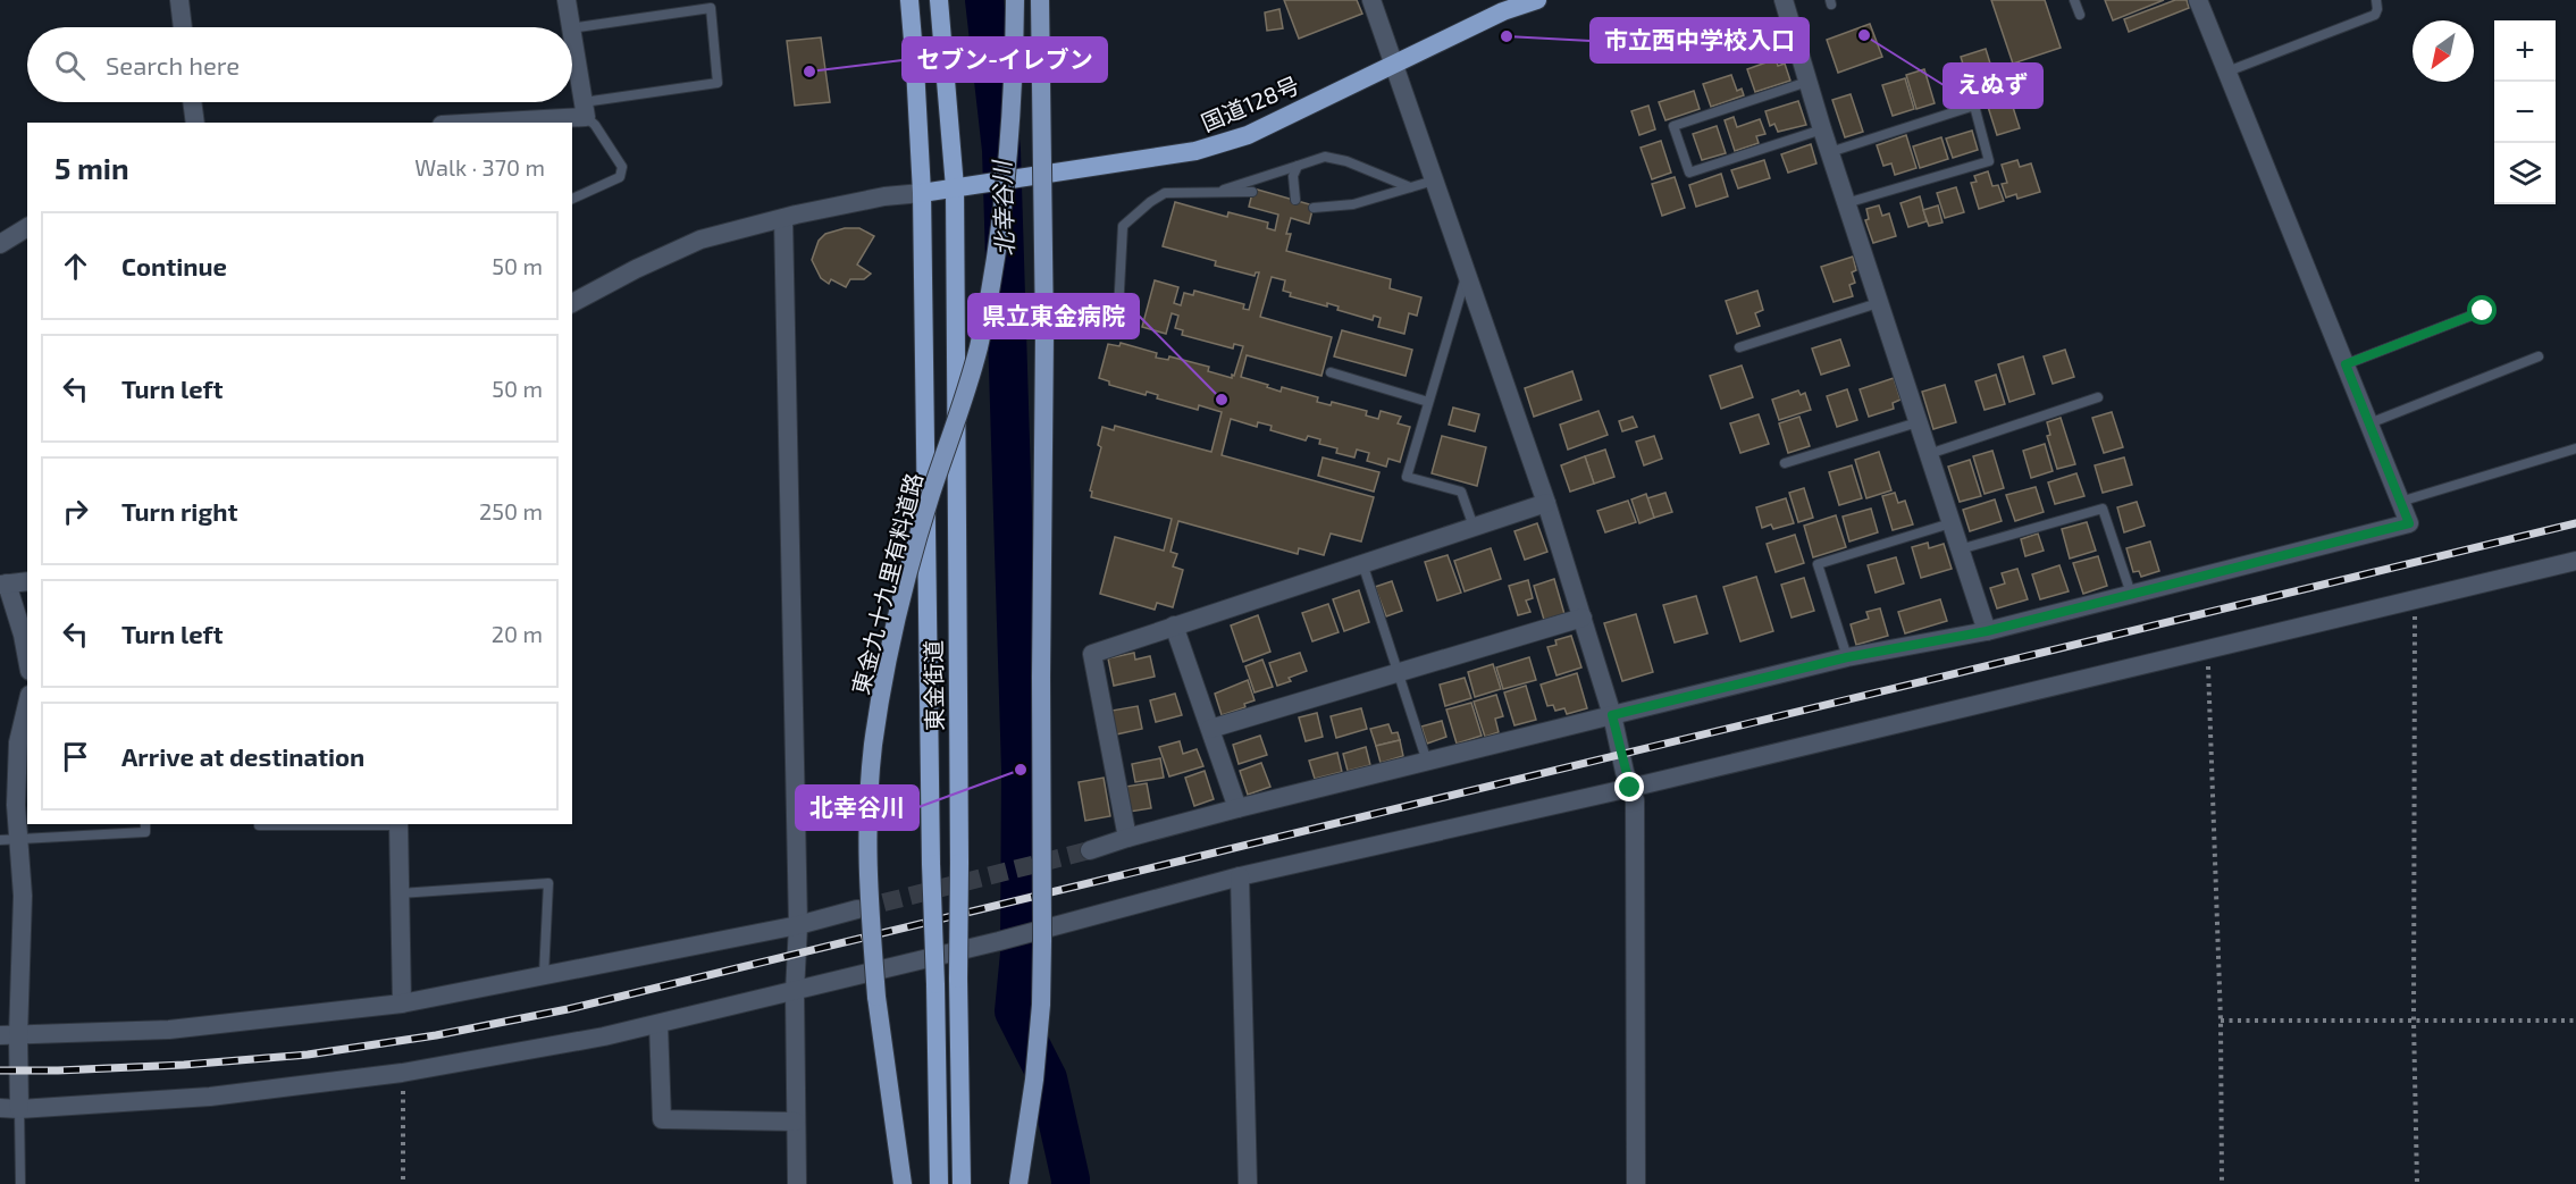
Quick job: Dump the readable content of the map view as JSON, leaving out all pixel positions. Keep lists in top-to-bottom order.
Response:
{
  "streets": {
    "highway": ["国道128号", "東金街道"],
    "main road": ["東金九十九里有料道路"]
  },
  "crossings": [
    ["国道128号", "東金街道"]
  ],
  "water": ["北幸谷川"],
  "places": [
    "えぬず",
    "市立西中学校入口",
    "セブン-イレブン",
    "県立東金病院",
    "北幸谷川"
  ],
  "north": "bottom left",
  "page": {
    "map_buttons": ["+", "−"],
    "search": "Search here",
    "heading": ["5 min", "Walk · 370 m"],
    "list": [
      ["Continue", "50 m"],
      ["Turn left", "50 m"],
      ["Turn right", "250 m"],
      ["Turn left", "20 m"],
      "Arrive at destination"
    ]
  }
}
